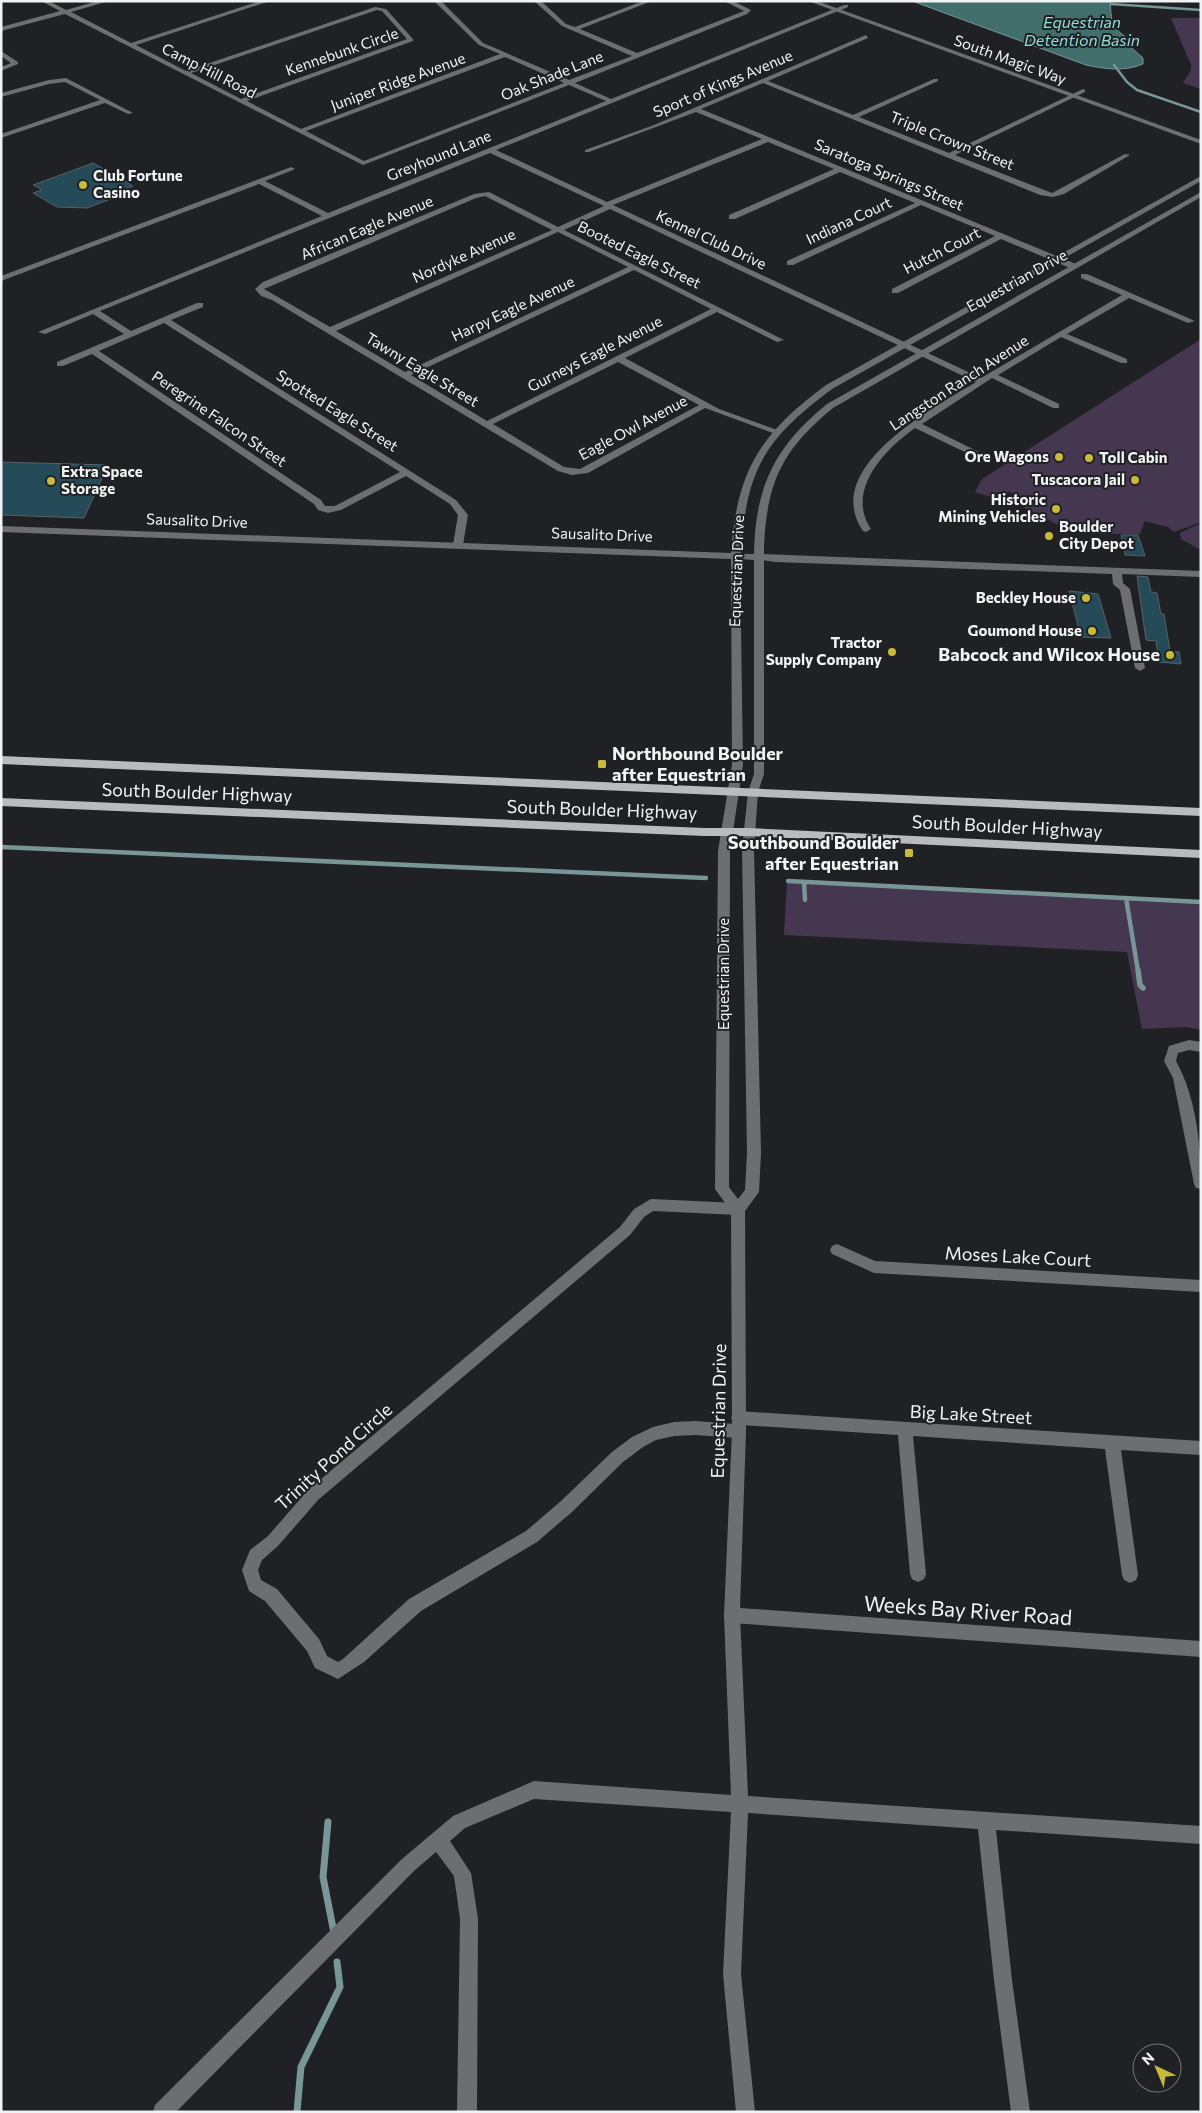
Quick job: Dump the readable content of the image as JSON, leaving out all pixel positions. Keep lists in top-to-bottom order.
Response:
{
  "streets": {
    "main road": ["South Boulder Highway"],
    "street": [
      "Kennebunk Circle",
      "South Magic Way",
      "Camp Hill Road",
      "Oak Shade Lane",
      "Juniper Ridge Avenue",
      "Sport of Kings Avenue",
      "Triple Crown Street",
      "Greyhound Lane",
      "Saratoga Springs Street",
      "Indiana Court",
      "African Eagle Avenue",
      "Kennel Club Drive",
      "Hutch Court",
      "Booted Eagle Street",
      "Nordyke Avenue",
      "Equestrian Drive",
      "Harpy Eagle Avenue",
      "Gurneys Eagle Avenue",
      "Tawny Eagle Street",
      "Langston Ranch Avenue",
      "Spotted Eagle Street",
      "Peregrine Falcon Street",
      "Eagle Owl Avenue",
      "Sausalito Drive",
      "Moses Lake Court",
      "Big Lake Street",
      "Trinity Pond Circle",
      "Weeks Bay River Road"
    ]
  },
  "crossings": [
    ["Kennebunk Circle", "Camp Hill Road"],
    ["South Magic Way", "Greyhound Lane"],
    ["Camp Hill Road", "Oak Shade Lane"],
    ["Camp Hill Road", "Juniper Ridge Avenue"],
    ["Sport of Kings Avenue", "Triple Crown Street"],
    ["Sport of Kings Avenue", "Saratoga Springs Street"],
    ["Greyhound Lane", "Kennel Club Drive"],
    ["Saratoga Springs Street", "Indiana Court"],
    ["Saratoga Springs Street", "Hutch Court"],
    ["Saratoga Springs Street", "Nordyke Avenue"],
    ["Saratoga Springs Street", "Equestrian Drive"],
    ["African Eagle Avenue", "Booted Eagle Street"],
    ["African Eagle Avenue", "Tawny Eagle Street"],
    ["Kennel Club Drive", "Nordyke Avenue"],
    ["Kennel Club Drive", "Equestrian Drive"],
    ["Kennel Club Drive", "Langston Ranch Avenue"],
    ["Booted Eagle Street", "Nordyke Avenue"],
    ["Booted Eagle Street", "Harpy Eagle Avenue"],
    ["Booted Eagle Street", "Gurneys Eagle Avenue"],
    ["Nordyke Avenue", "Tawny Eagle Street"],
    ["Equestrian Drive", "Sausalito Drive"],
    ["Equestrian Drive", "South Boulder Highway"],
    ["Equestrian Drive", "Big Lake Street"],
    ["Equestrian Drive", "Trinity Pond Circle"],
    ["Equestrian Drive", "Weeks Bay River Road"],
    ["Harpy Eagle Avenue", "Tawny Eagle Street"],
    ["Gurneys Eagle Avenue", "Tawny Eagle Street"],
    ["Tawny Eagle Street", "Eagle Owl Avenue"],
    ["Spotted Eagle Street", "Peregrine Falcon Street"],
    ["Spotted Eagle Street", "Sausalito Drive"],
    ["Big Lake Street", "Trinity Pond Circle"]
  ],
  "water": ["Equestrian Detention Basin"],
  "places": {
    "other": [
      "Club Fortune Casino",
      "Ore Wagons",
      "Toll Cabin",
      "Tuscacora Jail",
      "Extra Space Storage",
      "Historic Mining Vehicles",
      "Boulder City Depot",
      "Beckley House",
      "Goumond House",
      "Tractor Supply Company",
      "Babcock and Wilcox House"
    ],
    "transit": ["Northbound Boulder after Equestrian", "Southbound Boulder after Equestrian"]
  },
  "north": "top left"
}
